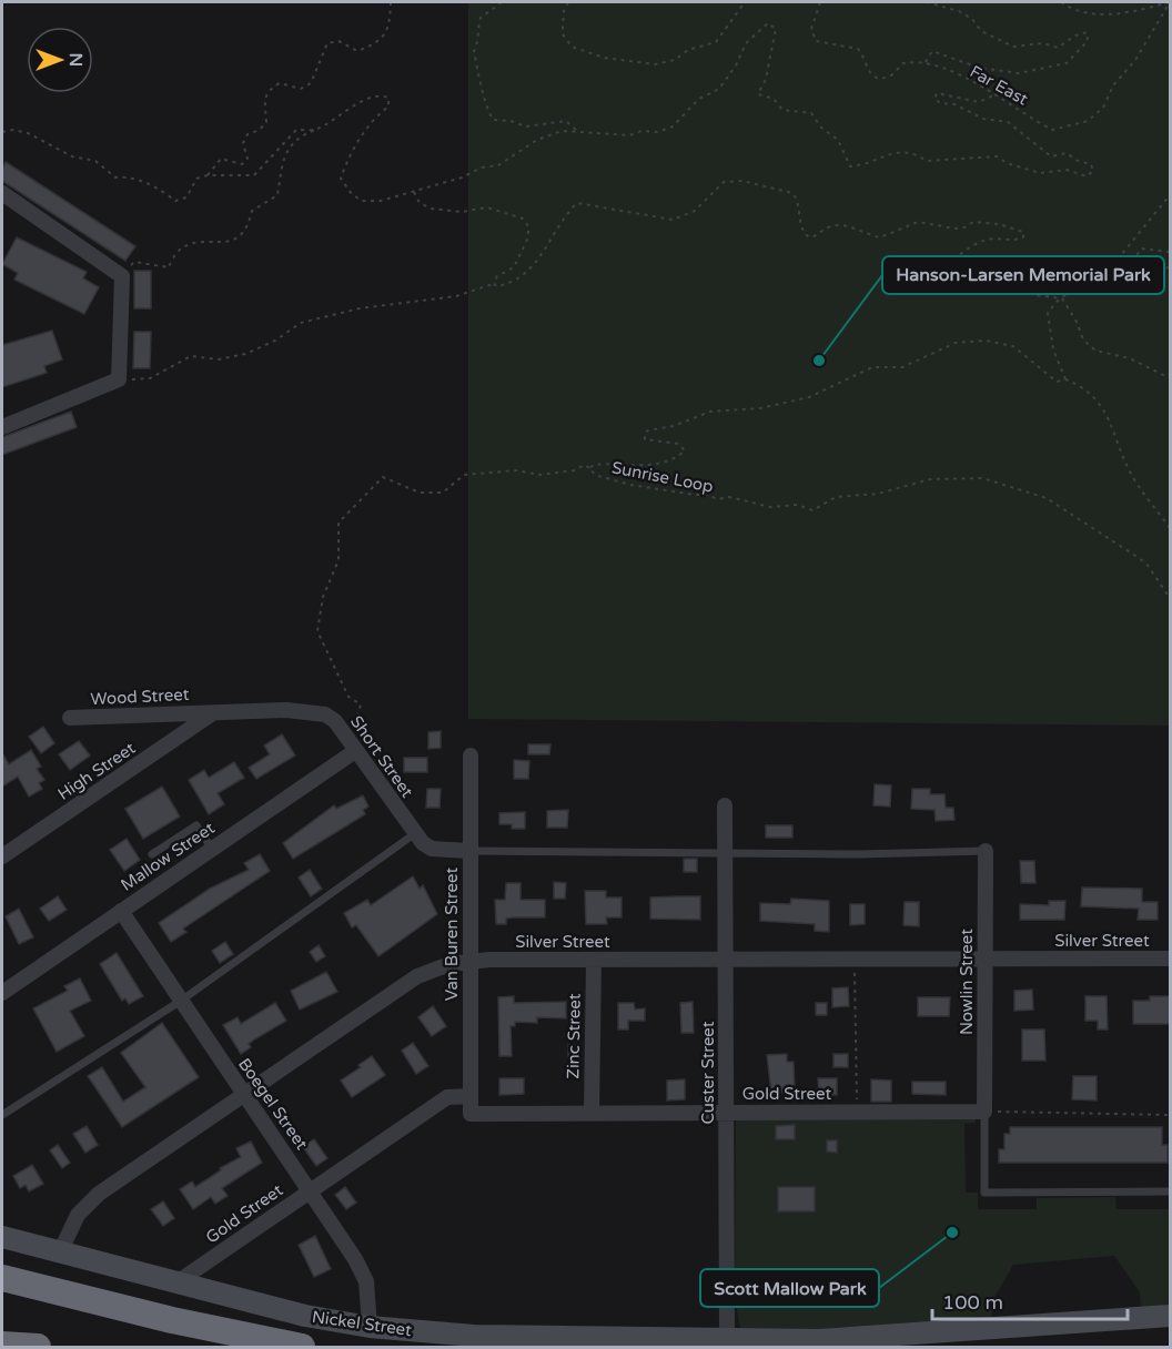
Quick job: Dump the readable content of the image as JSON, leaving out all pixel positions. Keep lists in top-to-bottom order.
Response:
{
  "streets": {
    "main road": ["Nickel Street"],
    "street": [
      "Wood Street",
      "Short Street",
      "High Street",
      "Mallow Street",
      "Van Buren Street",
      "Silver Street",
      "Nowlin Street",
      "Zinc Street",
      "Custer Street",
      "Gold Street",
      "Boegel Street"
    ],
    "path": ["Far East", "Sunrise Loop"]
  },
  "crossings": [
    ["Wood Street", "Short Street"],
    ["Wood Street", "High Street"],
    ["Short Street", "High Street"],
    ["Short Street", "Mallow Street"],
    ["Short Street", "Van Buren Street"],
    ["Mallow Street", "Boegel Street"],
    ["Van Buren Street", "Silver Street"],
    ["Van Buren Street", "Gold Street"],
    ["Silver Street", "Nowlin Street"],
    ["Silver Street", "Zinc Street"],
    ["Silver Street", "Custer Street"],
    ["Silver Street", "Boegel Street"],
    ["Silver Street", "Nickel Street"],
    ["Nowlin Street", "Gold Street"],
    ["Zinc Street", "Gold Street"],
    ["Custer Street", "Gold Street"],
    ["Custer Street", "Nickel Street"],
    ["Gold Street", "Boegel Street"],
    ["Gold Street", "Nickel Street"],
    ["Boegel Street", "Nickel Street"]
  ],
  "places": ["Hanson-Larsen Memorial Park", "Scott Mallow Park"],
  "scale_bar": "100 m",
  "north": "right"
}
